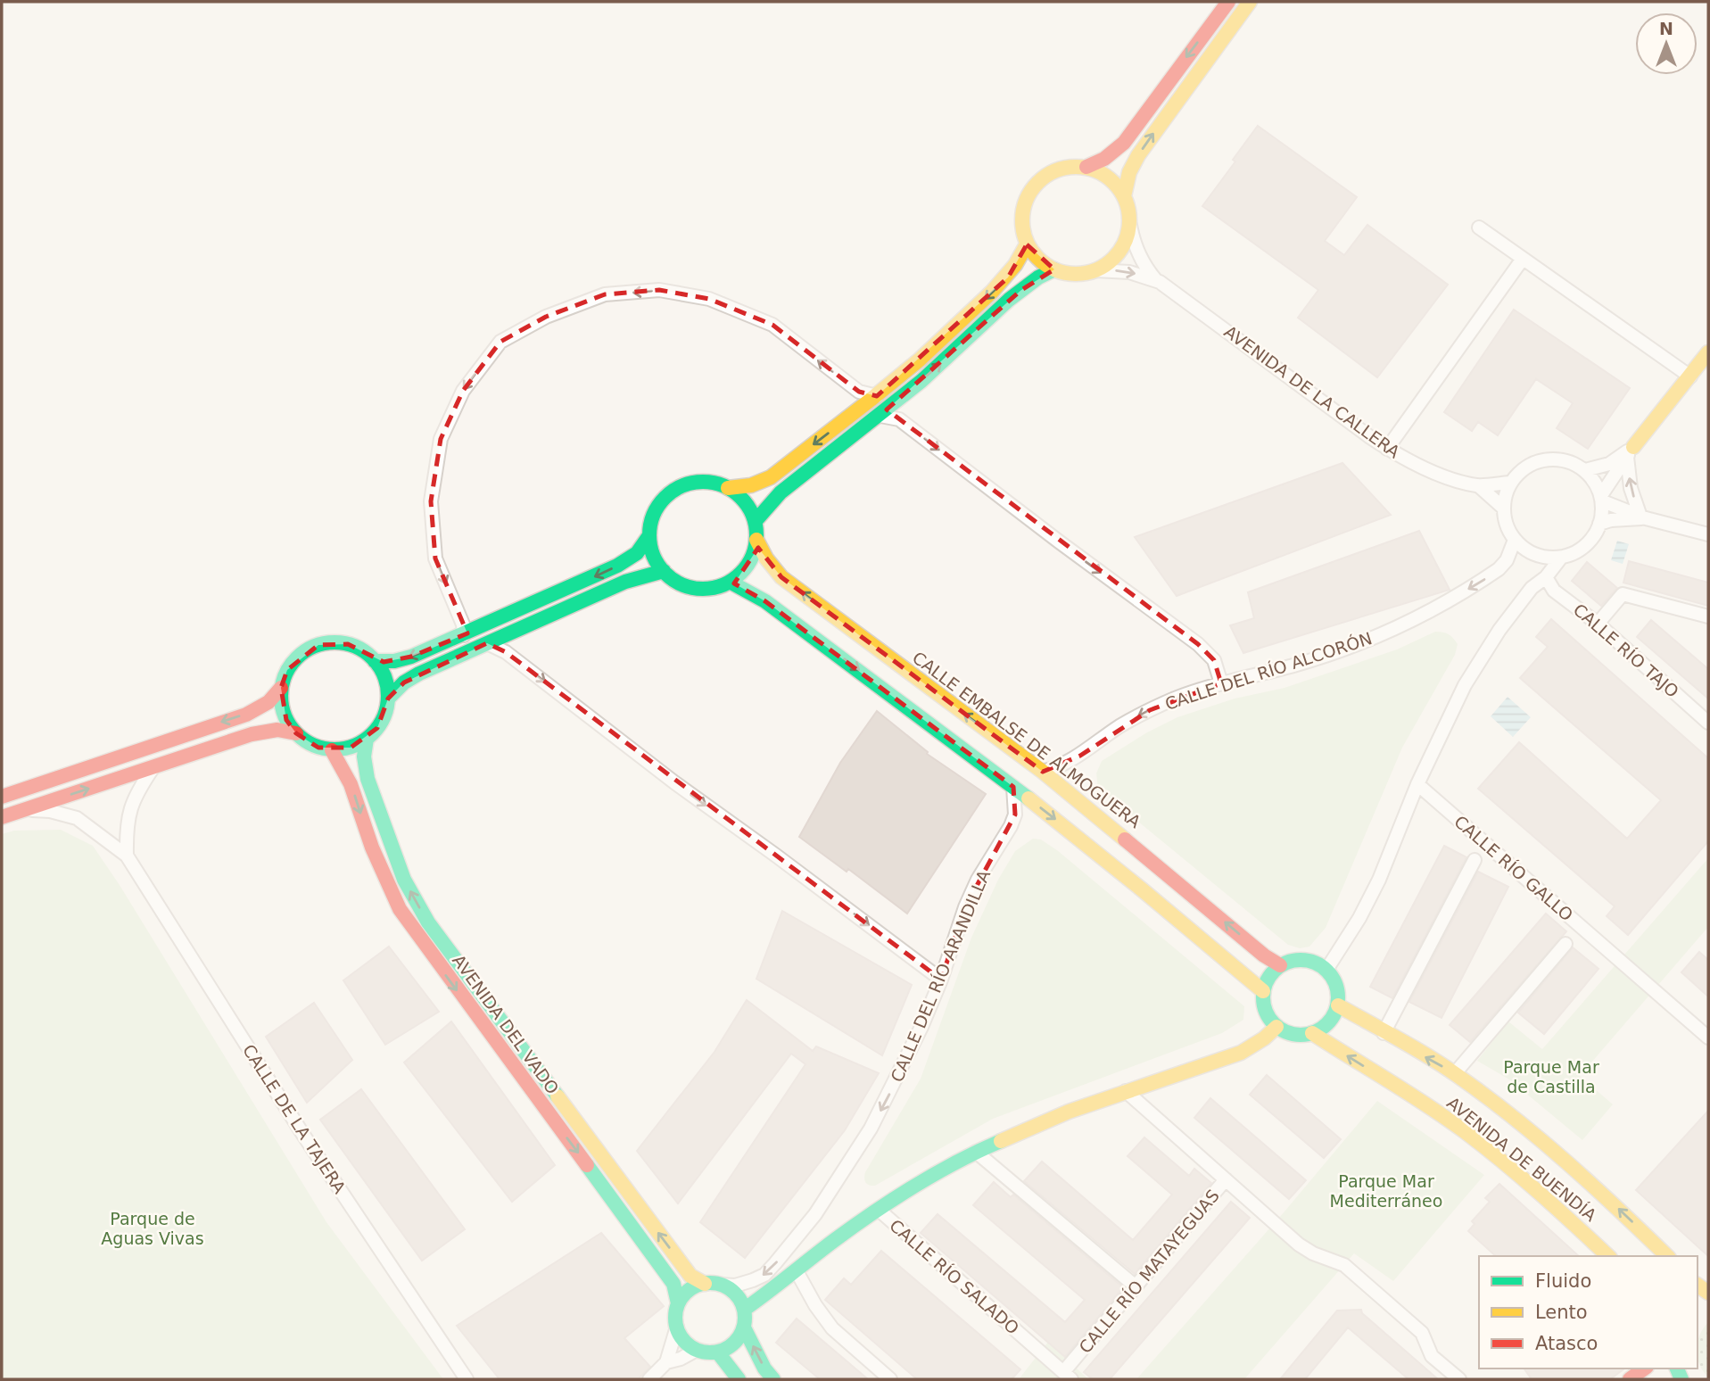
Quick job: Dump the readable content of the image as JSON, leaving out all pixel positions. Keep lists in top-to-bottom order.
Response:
{
  "streets": {
    "main road": ["CALLE EMBALSE DE ALMOGUERA", "AVENIDA DEL VADO", "AVENIDA DE BUENDÍA"],
    "street": [
      "AVENIDA DE LA CALLERA",
      "CALLE RÍO TAJO",
      "CALLE DEL RÍO ALCORÓN",
      "CALLE RÍO GALLO",
      "CALLE DEL RÍO ARANDILLA",
      "CALLE DE LA TAJERA",
      "CALLE RÍO MATAYEGUAS",
      "CALLE RÍO SALADO"
    ]
  },
  "crossings": [
    ["AVENIDA DE LA CALLERA", "CALLE DEL RÍO ALCORÓN"],
    ["CALLE DEL RÍO ALCORÓN", "CALLE EMBALSE DE ALMOGUERA"],
    ["CALLE EMBALSE DE ALMOGUERA", "AVENIDA DE BUENDÍA"],
    ["CALLE DEL RÍO ARANDILLA", "AVENIDA DEL VADO"],
    ["CALLE RÍO MATAYEGUAS", "CALLE RÍO SALADO"]
  ],
  "one_way": ["CALLE DEL RÍO ALCORÓN", "CALLE DEL RÍO ARANDILLA", "AVENIDA DE BUENDÍA"],
  "parks": ["Parque Mar de Castilla", "Parque Mar Mediterráneo", "Parque de Aguas Vivas"],
  "legend": ["Fluido", "Lento", "Atasco"],
  "north": "top"
}
